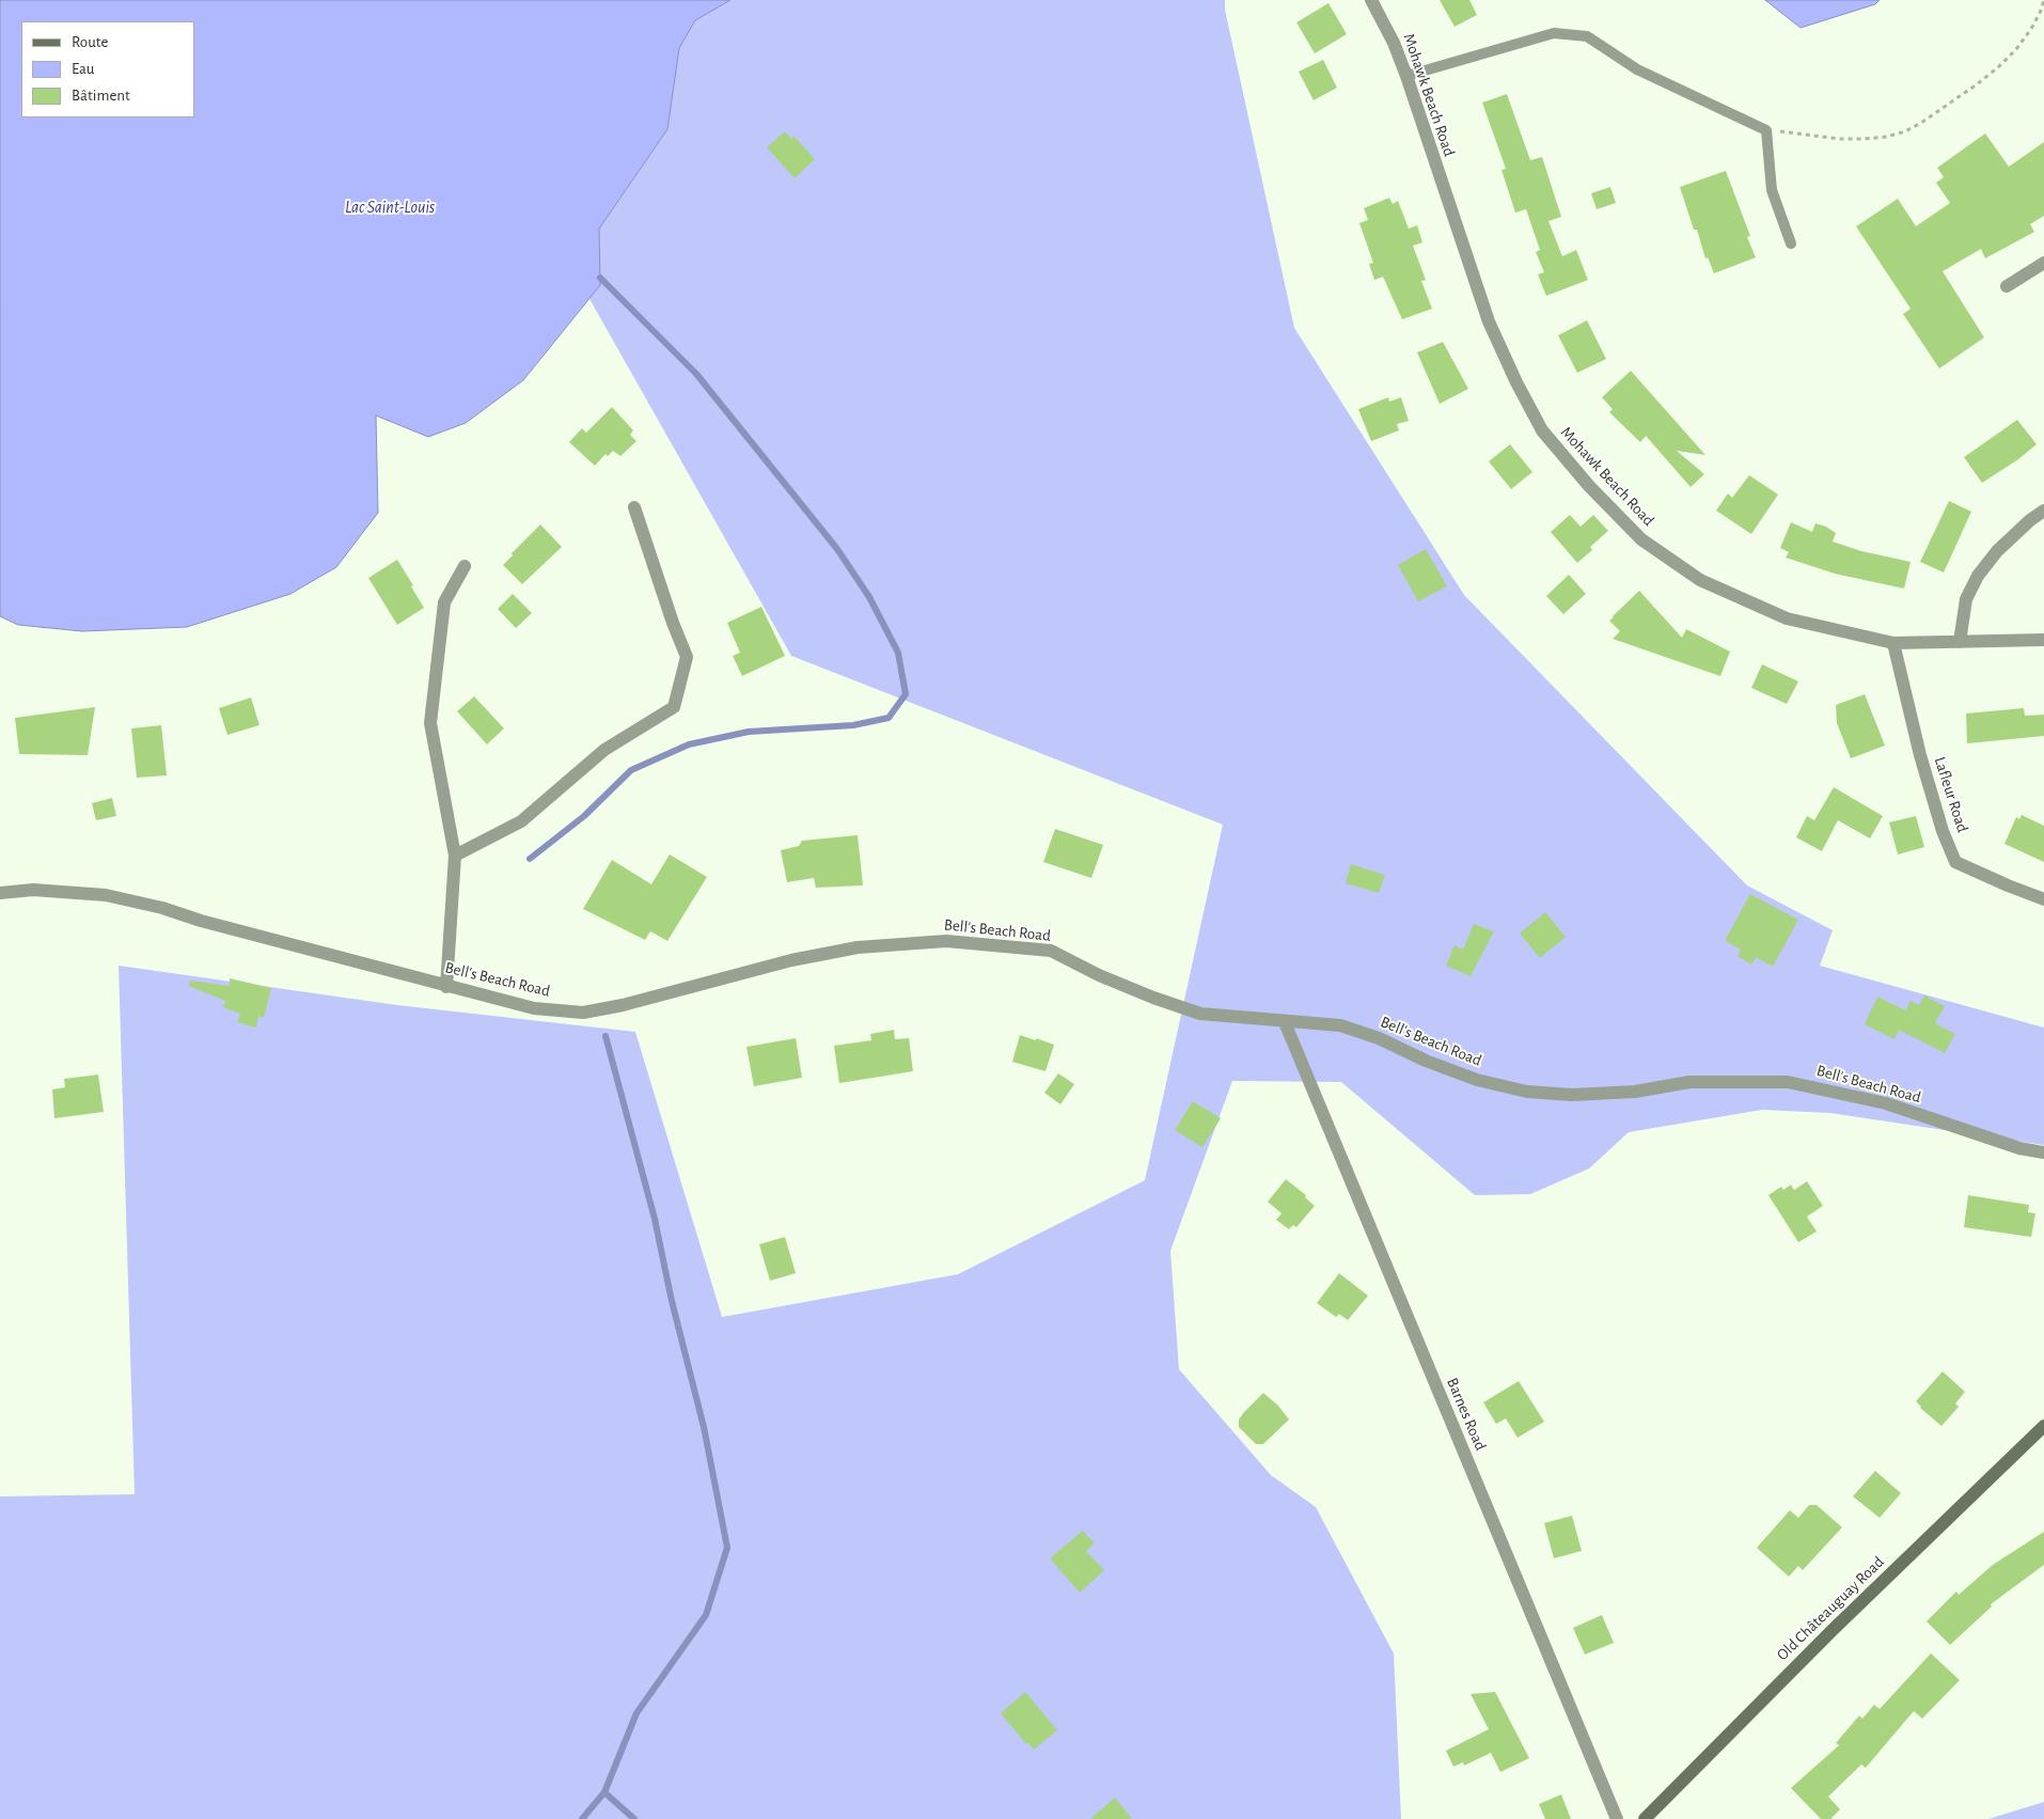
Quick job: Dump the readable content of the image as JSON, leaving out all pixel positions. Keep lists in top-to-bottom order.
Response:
{
  "streets": {
    "street": [
      "Mohawk Beach Road",
      "Lafleur Road",
      "Bell's Beach Road",
      "Barnes Road",
      "Old Châteauguay Road"
    ]
  },
  "crossings": [
    ["Mohawk Beach Road", "Lafleur Road"],
    ["Bell's Beach Road", "Barnes Road"]
  ],
  "water": ["Lac Saint-Louis"],
  "legend": ["Route", "Eau", "Bâtiment"]
}
